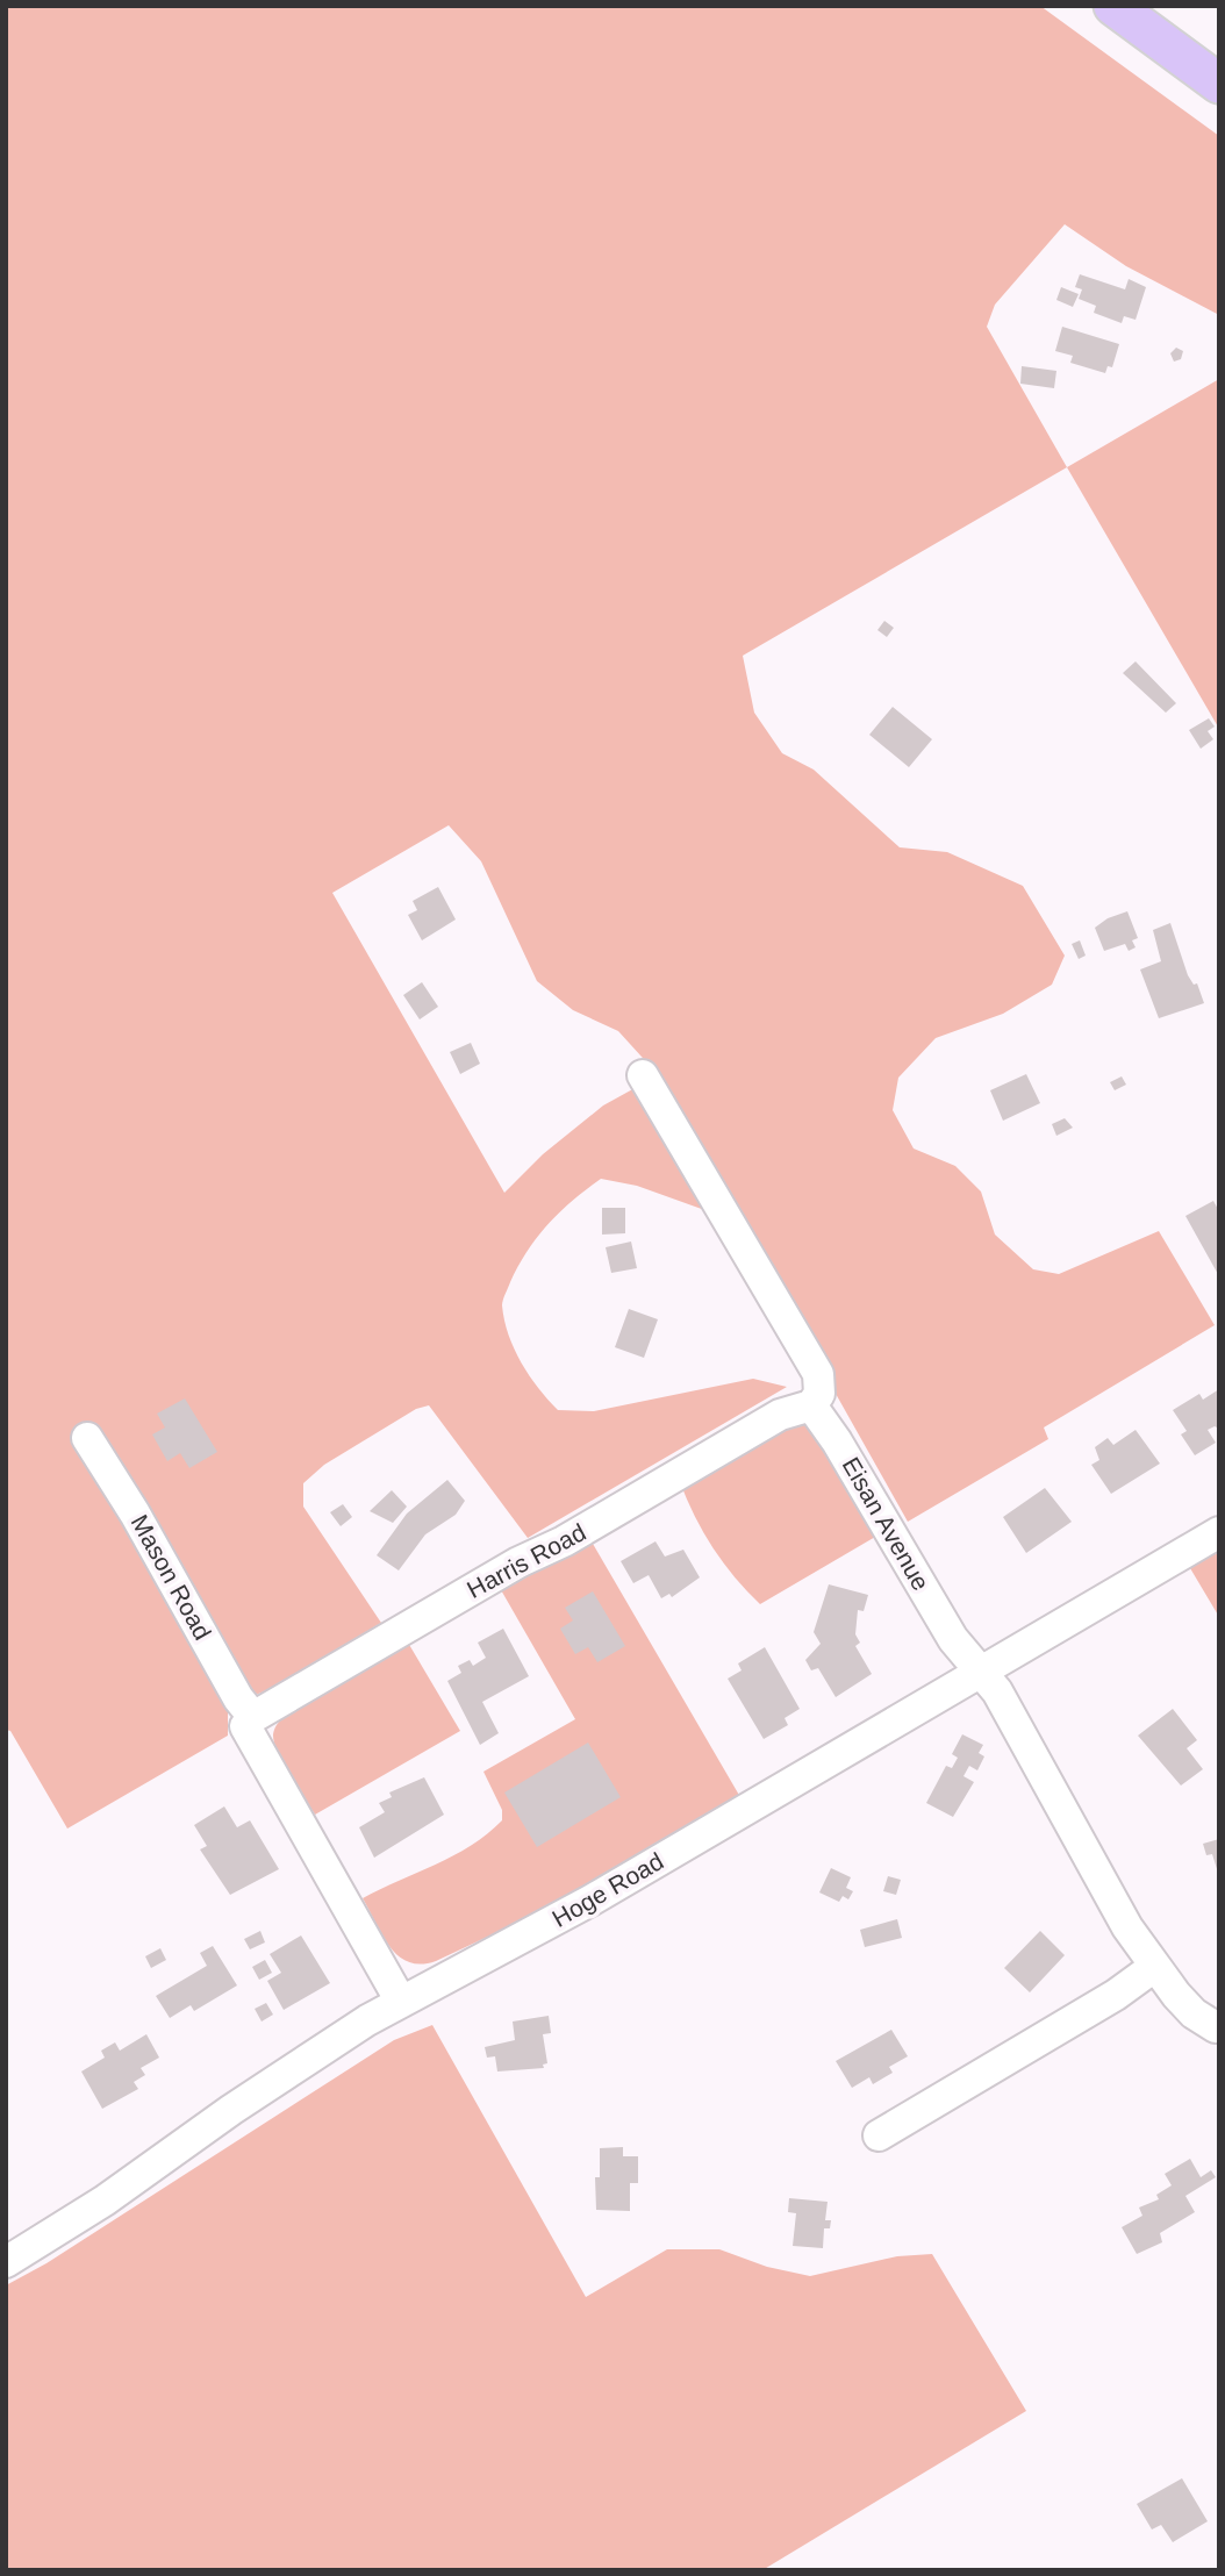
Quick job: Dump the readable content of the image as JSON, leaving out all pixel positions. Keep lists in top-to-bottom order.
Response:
{
  "streets": {
    "street": [
      "Eisan Avenue",
      "Harris Road",
      "Mason Road",
      "Hoge Road"
    ]
  },
  "crossings": [
    ["Eisan Avenue", "Harris Road"],
    ["Eisan Avenue", "Hoge Road"],
    ["Harris Road", "Mason Road"],
    ["Mason Road", "Hoge Road"]
  ]
}
